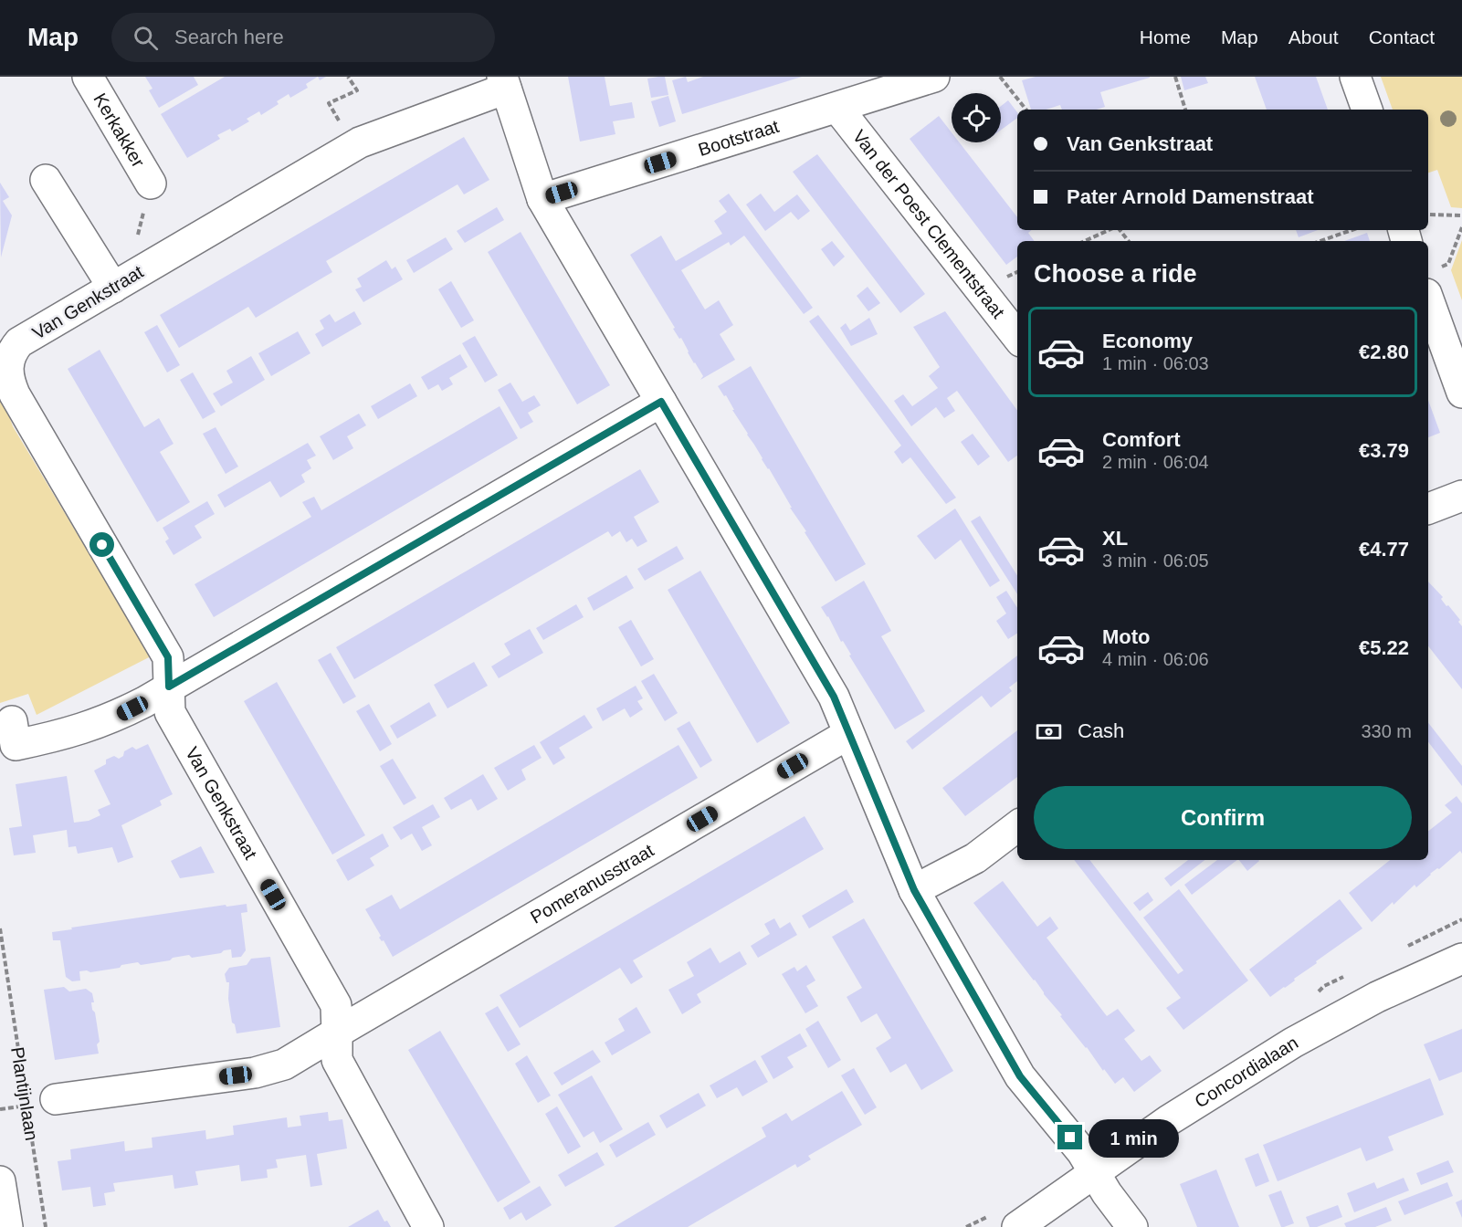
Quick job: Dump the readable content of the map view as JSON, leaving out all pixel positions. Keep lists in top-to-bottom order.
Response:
{
  "streets": {
    "street": [
      "Kerkakker",
      "Bootstraat",
      "Van der Poest Clementstraat",
      "Van Genkstraat",
      "Pomeranusstraat",
      "Concordialaan"
    ],
    "path": ["Plantijnlaan"]
  },
  "crossings": [
    ["Bootstraat", "Van der Poest Clementstraat"],
    ["Van Genkstraat", "Pomeranusstraat"]
  ],
  "page": {
    "header": "Map",
    "search": "Search here",
    "nav": [
      "Home",
      "Map",
      "About",
      "Contact"
    ],
    "banner": ["Van Genkstraat", "Pater Arnold Damenstraat"],
    "heading": "Choose a ride",
    "list": [
      {
        "name": "Economy",
        "note": "1 min · 06:03",
        "value": "€2.80"
      },
      {
        "name": "Comfort",
        "note": "2 min · 06:04",
        "value": "€3.79"
      },
      {
        "name": "XL",
        "note": "3 min · 06:05",
        "value": "€4.77"
      },
      {
        "name": "Moto",
        "note": "4 min · 06:06",
        "value": "€5.22"
      }
    ],
    "pay": ["Cash", "330 m"],
    "buttons": "Confirm",
    "bubble": "1 min"
  }
}
